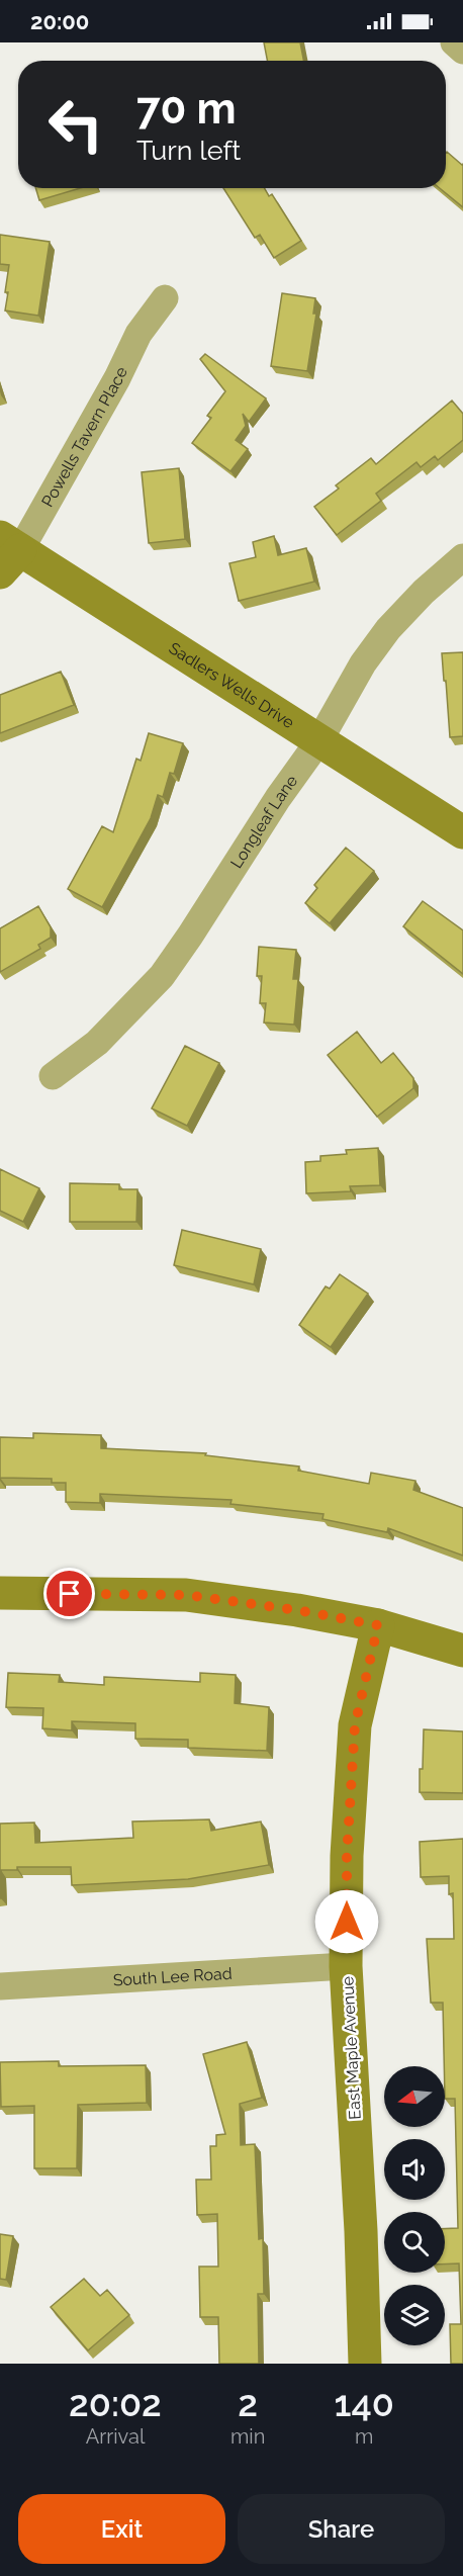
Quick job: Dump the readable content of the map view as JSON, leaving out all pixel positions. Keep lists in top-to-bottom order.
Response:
{
  "streets": {
    "street": [
      "Powells Tavern Place",
      "Sadlers Wells Drive",
      "Longleaf Lane",
      "South Lee Road",
      "East Maple Avenue"
    ]
  },
  "crossings": [
    ["Powells Tavern Place", "Sadlers Wells Drive"],
    ["Sadlers Wells Drive", "Longleaf Lane"],
    ["South Lee Road", "East Maple Avenue"]
  ],
  "north": "left",
  "page": {
    "status": "20:00",
    "turn": ["70 m", "Turn left"],
    "eta": [
      "20:02",
      "Arrival",
      "2",
      "min",
      "140",
      "m"
    ],
    "buttons": ["Exit", "Share"]
  }
}
